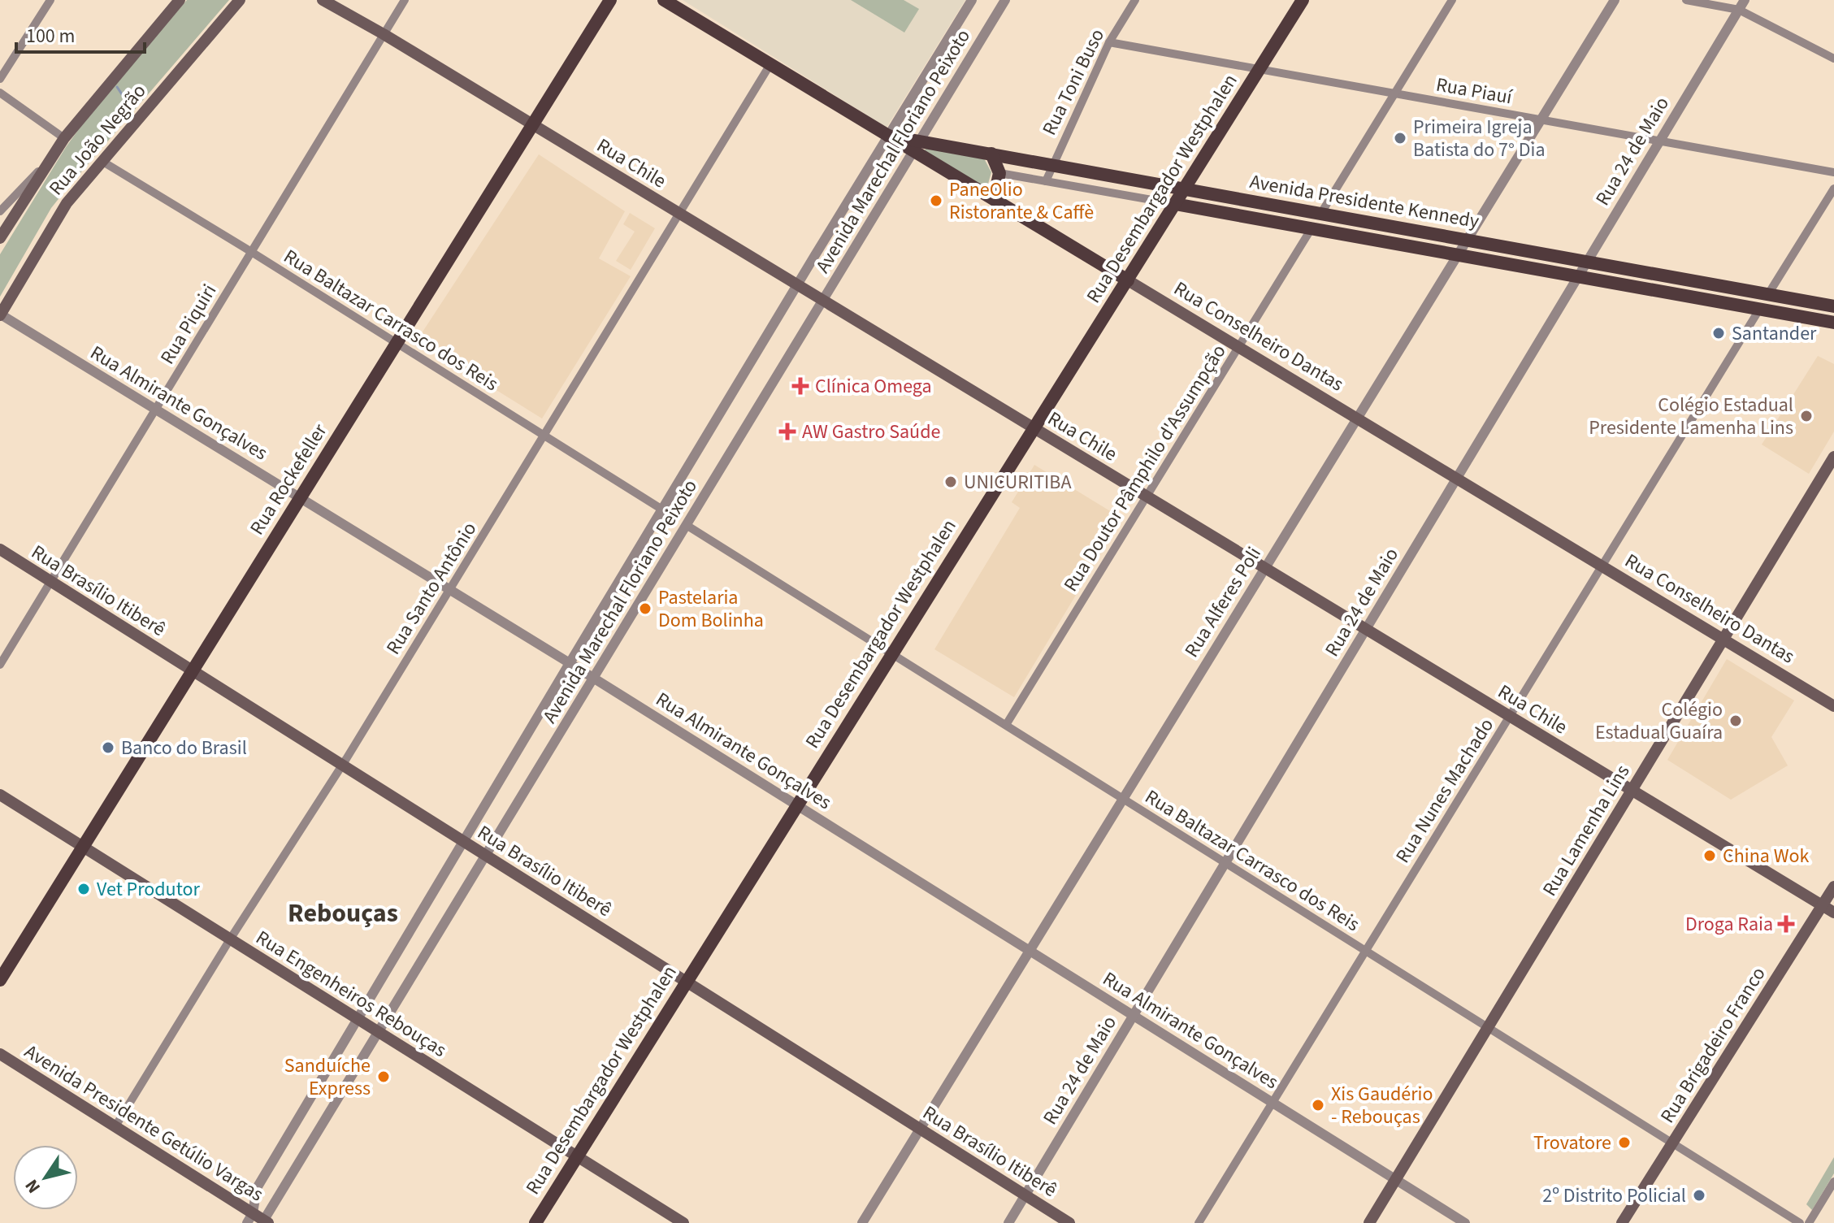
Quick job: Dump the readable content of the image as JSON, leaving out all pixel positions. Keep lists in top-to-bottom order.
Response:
{
  "streets": {
    "main road": [
      "Rua João Negrão",
      "Rua Chile",
      "Rua Desembargador Westphalen",
      "Avenida Presidente Kennedy",
      "Rua Conselheiro Dantas",
      "Rua Rockefeller",
      "Rua Brasílio Itiberê",
      "Rua Lamenha Lins",
      "Rua Engenheiros Rebouças",
      "Rua Brigadeiro Franco",
      "Avenida Presidente Getúlio Vargas"
    ],
    "street": [
      "Rua Toni Buso",
      "Rua Piauí",
      "Avenida Marechal Floriano Peixoto",
      "Rua 24 de Maio",
      "Rua Baltazar Carrasco dos Reis",
      "Rua Piquiri",
      "Rua Almirante Gonçalves",
      "Rua Doutor Pâmphilo d'Assumpção",
      "Rua Santo Antônio",
      "Rua Alferes Poli",
      "Rua Nunes Machado"
    ]
  },
  "crossings": [
    ["Rua Toni Buso", "Rua Piauí"],
    ["Rua Toni Buso", "Avenida Presidente Kennedy"],
    ["Rua Piauí", "Rua 24 de Maio"],
    ["Rua Piauí", "Rua Desembargador Westphalen"],
    ["Rua Piauí", "Rua Alferes Poli"],
    ["Rua João Negrão", "Rua Baltazar Carrasco dos Reis"],
    ["Rua João Negrão", "Rua Almirante Gonçalves"],
    ["Avenida Marechal Floriano Peixoto", "Rua Chile"],
    ["Avenida Marechal Floriano Peixoto", "Avenida Presidente Kennedy"],
    ["Avenida Marechal Floriano Peixoto", "Rua Baltazar Carrasco dos Reis"],
    ["Avenida Marechal Floriano Peixoto", "Rua Conselheiro Dantas"],
    ["Avenida Marechal Floriano Peixoto", "Rua Almirante Gonçalves"],
    ["Avenida Marechal Floriano Peixoto", "Rua Brasílio Itiberê"],
    ["Avenida Marechal Floriano Peixoto", "Rua Engenheiros Rebouças"],
    ["Avenida Marechal Floriano Peixoto", "Avenida Presidente Getúlio Vargas"],
    ["Rua 24 de Maio", "Rua Chile"],
    ["Rua 24 de Maio", "Avenida Presidente Kennedy"],
    ["Rua 24 de Maio", "Rua Baltazar Carrasco dos Reis"],
    ["Rua 24 de Maio", "Rua Conselheiro Dantas"],
    ["Rua 24 de Maio", "Rua Almirante Gonçalves"],
    ["Rua 24 de Maio", "Rua Brasílio Itiberê"],
    ["Rua Chile", "Rua Desembargador Westphalen"],
    ["Rua Chile", "Rua Piquiri"],
    ["Rua Chile", "Rua Doutor Pâmphilo d'Assumpção"],
    ["Rua Chile", "Rua Rockefeller"],
    ["Rua Chile", "Rua Santo Antônio"],
    ["Rua Chile", "Rua Alferes Poli"],
    ["Rua Chile", "Rua Nunes Machado"],
    ["Rua Chile", "Rua Lamenha Lins"],
    ["Rua Chile", "Rua Brigadeiro Franco"],
    ["Rua Desembargador Westphalen", "Avenida Presidente Kennedy"],
    ["Rua Desembargador Westphalen", "Rua Baltazar Carrasco dos Reis"],
    ["Rua Desembargador Westphalen", "Rua Conselheiro Dantas"],
    ["Rua Desembargador Westphalen", "Rua Almirante Gonçalves"],
    ["Rua Desembargador Westphalen", "Rua Brasílio Itiberê"],
    ["Rua Desembargador Westphalen", "Rua Engenheiros Rebouças"],
    ["Avenida Presidente Kennedy", "Rua Conselheiro Dantas"],
    ["Avenida Presidente Kennedy", "Rua Doutor Pâmphilo d'Assumpção"],
    ["Avenida Presidente Kennedy", "Rua Alferes Poli"],
    ["Avenida Presidente Kennedy", "Rua Nunes Machado"],
    ["Rua Baltazar Carrasco dos Reis", "Rua Piquiri"],
    ["Rua Baltazar Carrasco dos Reis", "Rua Doutor Pâmphilo d'Assumpção"],
    ["Rua Baltazar Carrasco dos Reis", "Rua Rockefeller"],
    ["Rua Baltazar Carrasco dos Reis", "Rua Santo Antônio"],
    ["Rua Baltazar Carrasco dos Reis", "Rua Alferes Poli"],
    ["Rua Baltazar Carrasco dos Reis", "Rua Nunes Machado"],
    ["Rua Baltazar Carrasco dos Reis", "Rua Lamenha Lins"],
    ["Rua Baltazar Carrasco dos Reis", "Rua Brigadeiro Franco"],
    ["Rua Piquiri", "Rua Almirante Gonçalves"],
    ["Rua Piquiri", "Rua Brasílio Itiberê"],
    ["Rua Conselheiro Dantas", "Rua Doutor Pâmphilo d'Assumpção"],
    ["Rua Conselheiro Dantas", "Rua Santo Antônio"],
    ["Rua Conselheiro Dantas", "Rua Alferes Poli"],
    ["Rua Conselheiro Dantas", "Rua Nunes Machado"],
    ["Rua Conselheiro Dantas", "Rua Lamenha Lins"],
    ["Rua Almirante Gonçalves", "Rua Rockefeller"],
    ["Rua Almirante Gonçalves", "Rua Santo Antônio"],
    ["Rua Almirante Gonçalves", "Rua Alferes Poli"],
    ["Rua Almirante Gonçalves", "Rua Nunes Machado"],
    ["Rua Almirante Gonçalves", "Rua Lamenha Lins"],
    ["Rua Rockefeller", "Rua Brasílio Itiberê"],
    ["Rua Rockefeller", "Rua Engenheiros Rebouças"],
    ["Rua Santo Antônio", "Rua Brasílio Itiberê"],
    ["Rua Santo Antônio", "Rua Engenheiros Rebouças"],
    ["Rua Santo Antônio", "Avenida Presidente Getúlio Vargas"],
    ["Rua Brasílio Itiberê", "Rua Alferes Poli"]
  ],
  "districts": ["Rebouças"],
  "places": {
    "other": [
      "Primeira Igreja Batista do 7° Dia",
      "PaneOlio Ristorante & Caffè",
      "Santander",
      "Colégio Estadual Presidente Lamenha Lins",
      "UNICURITIBA",
      "Pastelaria Dom Bolinha",
      "Colégio Estadual Guaíra",
      "Banco do Brasil",
      "China Wok",
      "Vet Produtor",
      "Sanduíche Express",
      "Xis Gaudério - Rebouças",
      "Trovatore",
      "2º Distrito Policial"
    ],
    "health": ["Clínica Omega", "AW Gastro Saúde", "Droga Raia"]
  },
  "scale_bar": "100 m",
  "north": "bottom left"
}
